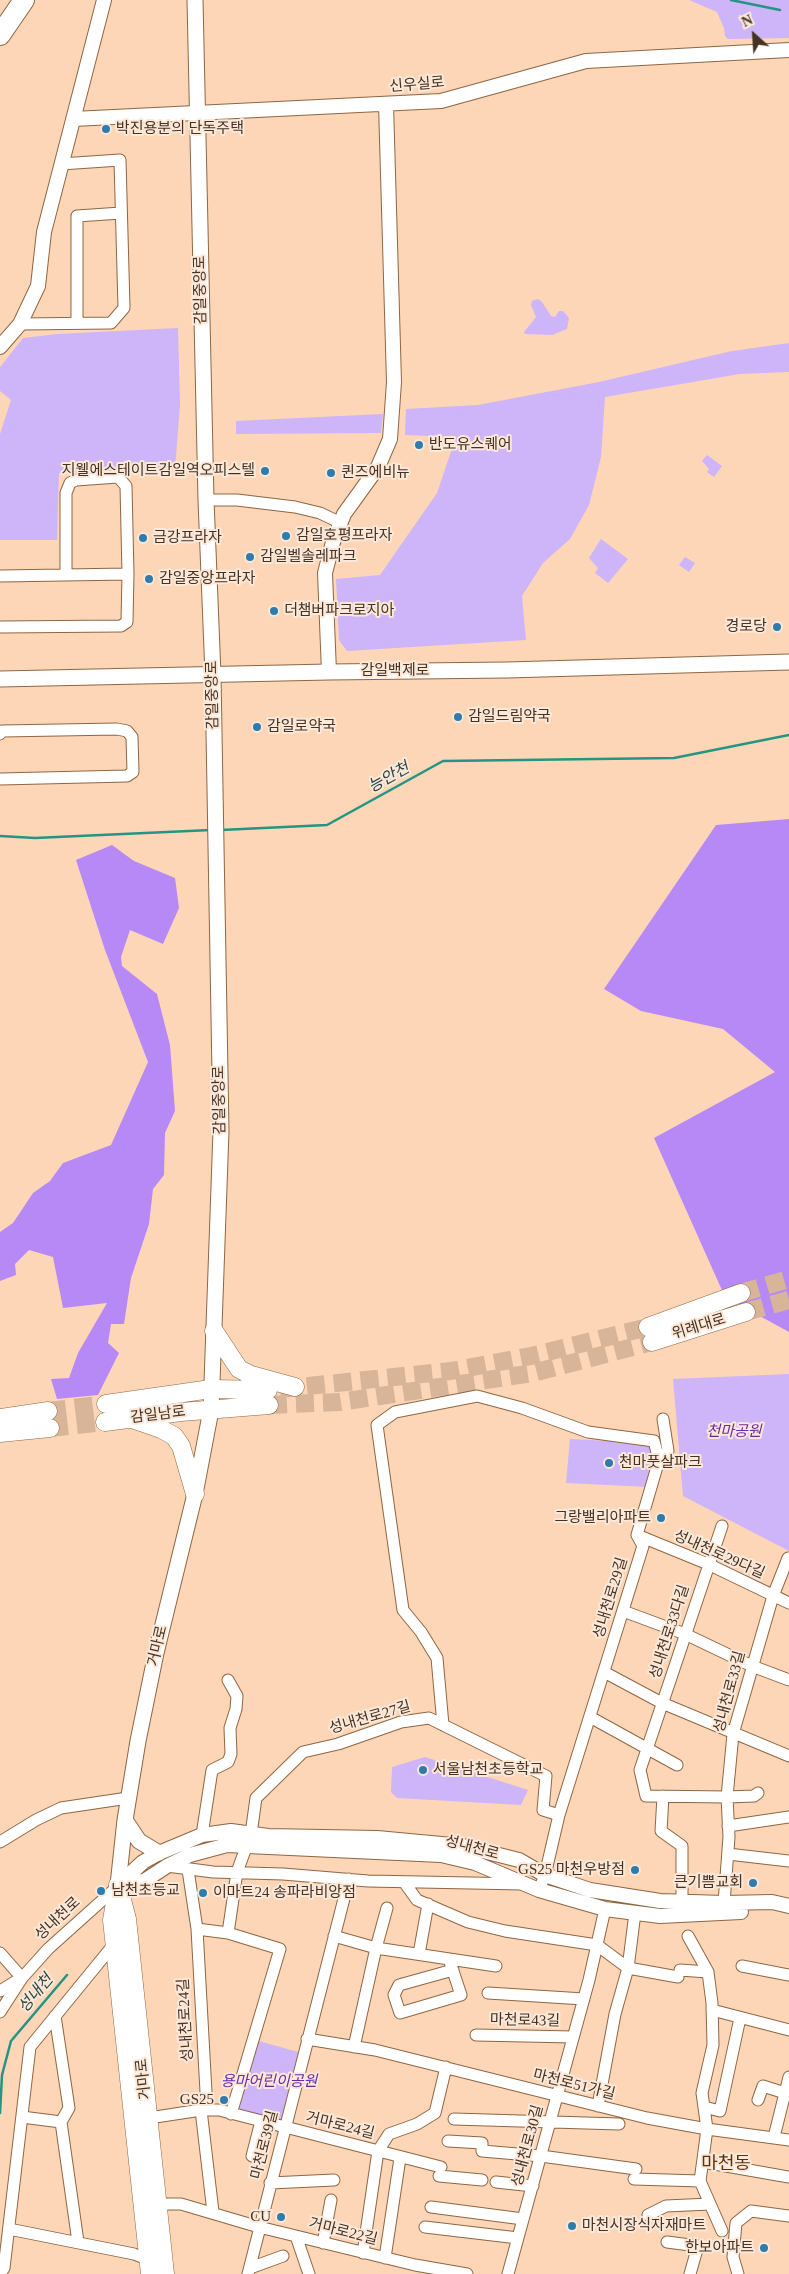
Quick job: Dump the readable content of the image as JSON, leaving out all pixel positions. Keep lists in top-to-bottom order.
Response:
{
  "streets": {
    "main road": [
      "감일중앙로",
      "감일백제로",
      "위례대로",
      "감일남로",
      "거마로"
    ],
    "street": [
      "신우실로",
      "성내천로29다길",
      "성내천로29길",
      "성내천로33다길",
      "성내천로33길",
      "성내천로27길",
      "성내천로",
      "성내천로24길",
      "마천로43길",
      "마천로51가길",
      "거마로24길",
      "마천로39길",
      "성내천로30길",
      "거마로22길"
    ]
  },
  "crossings": [
    ["신우실로", "감일중앙로"],
    ["감일중앙로", "감일백제로"],
    ["감일중앙로", "감일남로"],
    ["감일중앙로", "거마로"],
    ["감일남로", "거마로"],
    ["성내천로29다길", "성내천로29길"],
    ["성내천로29다길", "성내천로33다길"],
    ["성내천로29다길", "성내천로33길"],
    ["성내천로29길", "성내천로27길"],
    ["성내천로29길", "성내천로"],
    ["성내천로33다길", "성내천로33길"],
    ["거마로", "성내천로"],
    ["거마로", "거마로24길"],
    ["거마로", "거마로22길"],
    ["성내천로33길", "성내천로"],
    ["성내천로27길", "성내천로"],
    ["성내천로", "성내천로30길"],
    ["성내천로24길", "거마로24길"],
    ["성내천로24길", "거마로22길"],
    ["마천로43길", "성내천로30길"],
    ["마천로51가길", "마천로39길"],
    ["마천로51가길", "성내천로30길"],
    ["거마로24길", "마천로39길"],
    ["마천로39길", "거마로22길"]
  ],
  "districts": ["마천동"],
  "water": ["능안천", "성내천"],
  "parks": ["천마공원", "용마어린이공원"],
  "places": [
    "박진용분의 단독주택",
    "반도유스퀘어",
    "지웰에스테이트감일역오피스텔",
    "퀸즈에비뉴",
    "감일호평프라자",
    "금강프라자",
    "감일벨솔레파크",
    "감일중앙프라자",
    "더챔버파크로지아",
    "경로당",
    "감일드림약국",
    "감일로약국",
    "천마풋살파크",
    "그랑밸리아파트",
    "서울남천초등학교",
    "GS25 마천우방점",
    "큰기쁨교회",
    "남천초등교",
    "이마트24 송파라비앙점",
    "GS25",
    "CU",
    "마천시장식자재마트",
    "한보아파트"
  ],
  "north": "top left"
}
